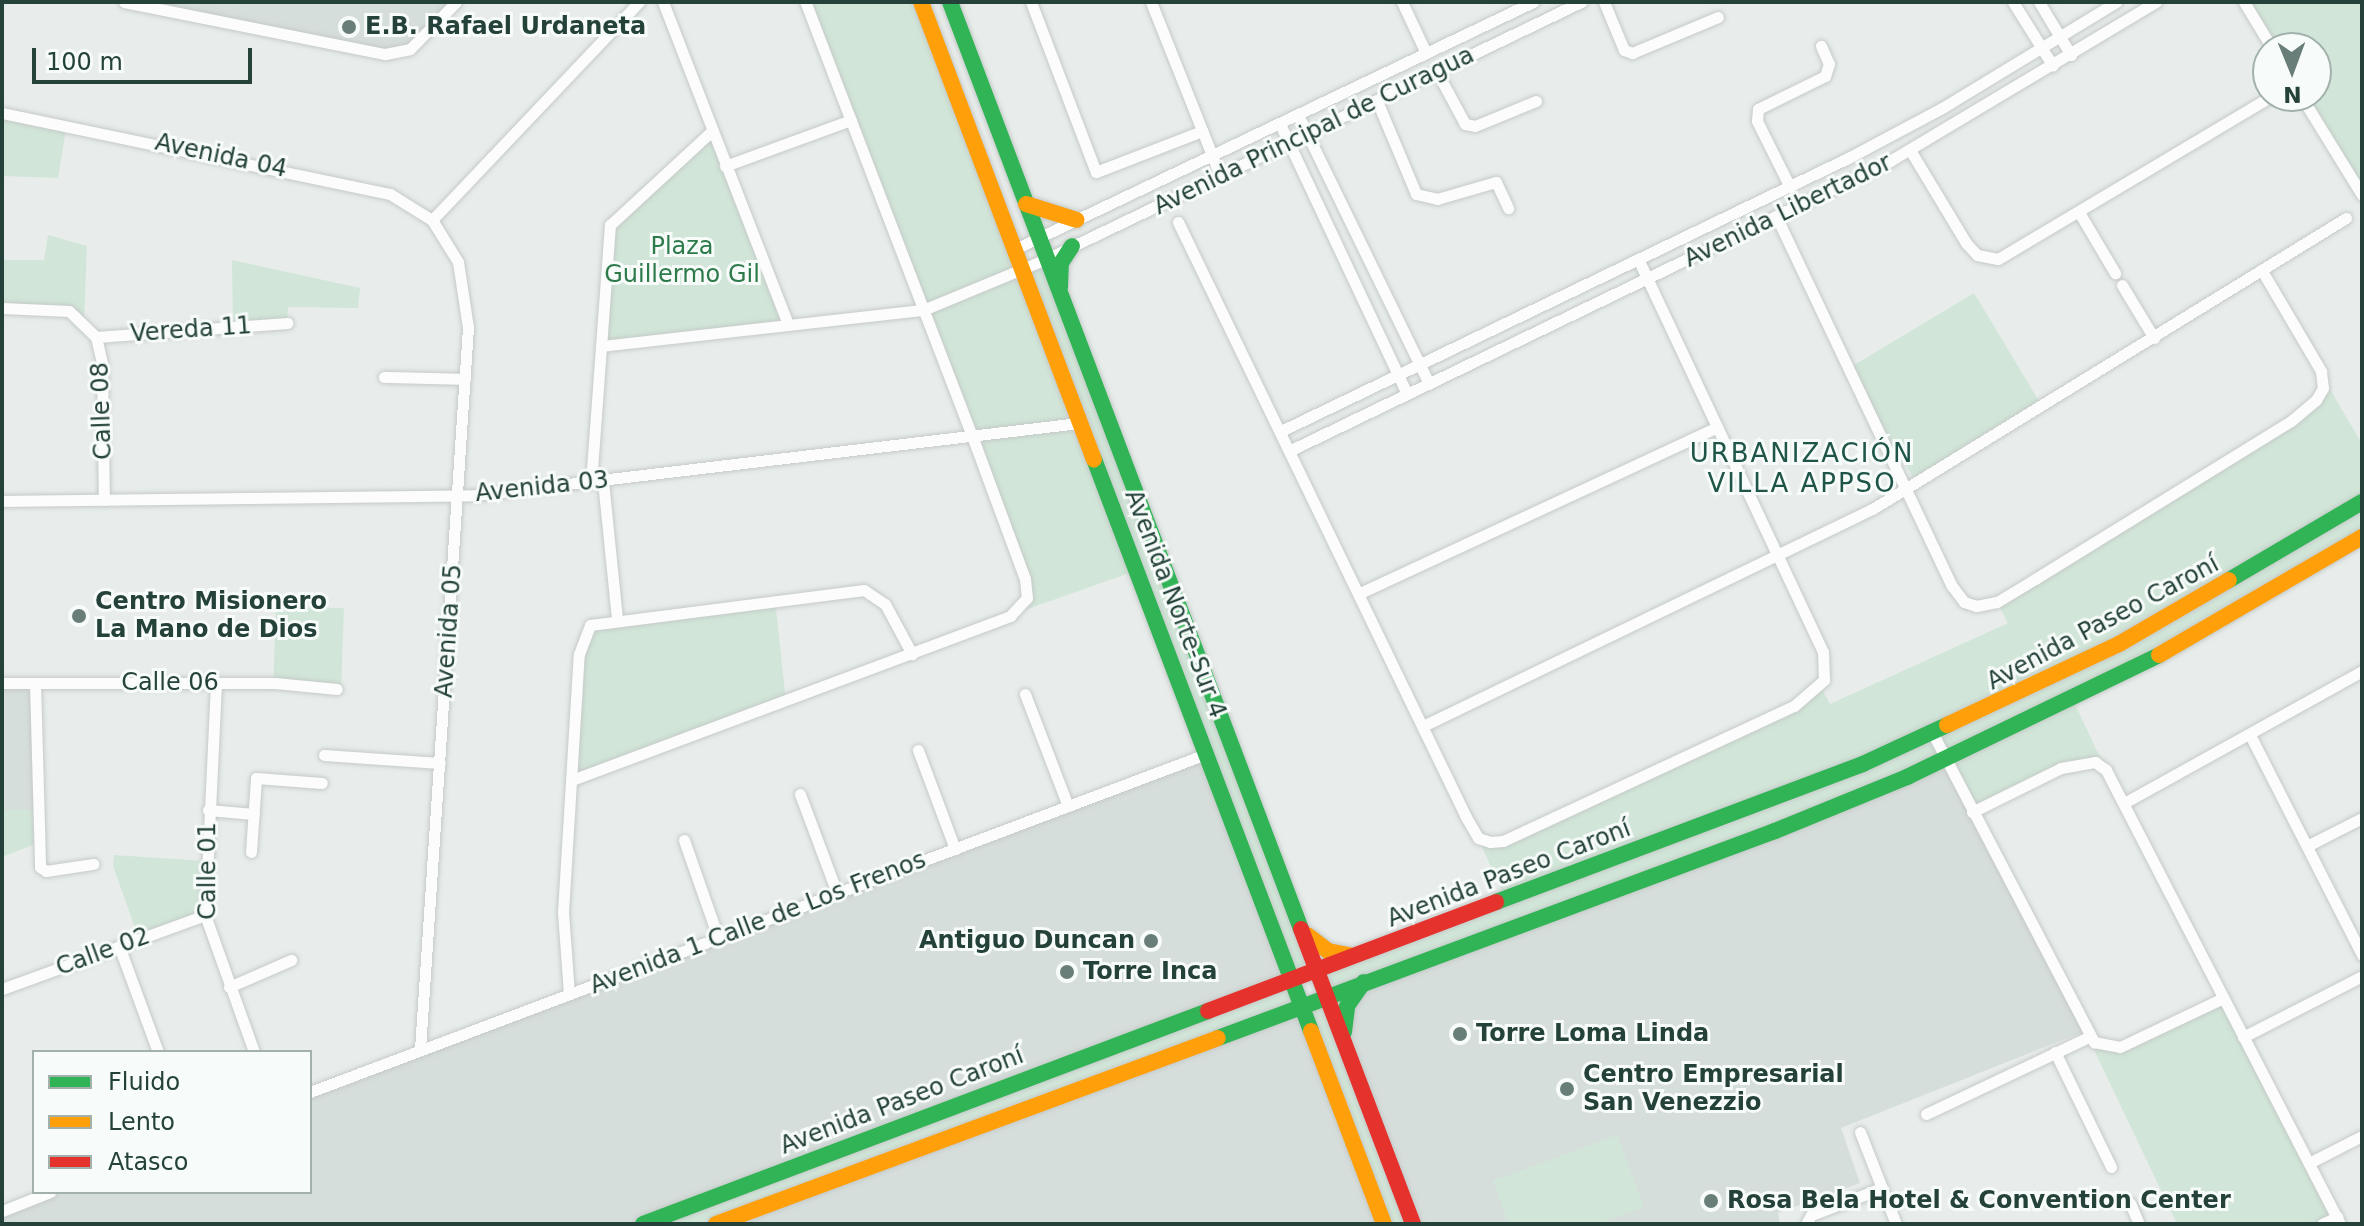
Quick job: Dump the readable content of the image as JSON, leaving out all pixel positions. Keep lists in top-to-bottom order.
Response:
{
  "streets": {
    "street": [
      "Avenida Principal de Curagua",
      "Avenida 04",
      "Avenida Libertador",
      "Vereda 11",
      "Calle 08",
      "Avenida 03",
      "Avenida Norte-Sur 4",
      "Avenida Paseo Caroní",
      "Avenida 05",
      "Calle 06",
      "Calle 01",
      "Avenida 1 Calle de Los Frenos",
      "Calle 02"
    ]
  },
  "crossings": [
    ["Avenida Principal de Curagua", "Avenida Norte-Sur 4"],
    ["Avenida 04", "Avenida 05"],
    ["Vereda 11", "Calle 08"],
    ["Calle 08", "Avenida 03"],
    ["Avenida 03", "Avenida Norte-Sur 4"],
    ["Avenida 03", "Avenida 05"],
    ["Avenida Norte-Sur 4", "Avenida Paseo Caroní"],
    ["Avenida Norte-Sur 4", "Avenida 1 Calle de Los Frenos"],
    ["Avenida 05", "Avenida 1 Calle de Los Frenos"],
    ["Calle 06", "Calle 01"],
    ["Calle 01", "Calle 02"]
  ],
  "districts": ["URBANIZACIÓN VILLA APPSO"],
  "parks": ["Plaza Guillermo Gil"],
  "places": [
    "E.B. Rafael Urdaneta",
    "Centro Misionero La Mano de Dios",
    "Antiguo Duncan",
    "Torre Inca",
    "Torre Loma Linda",
    "Centro Empresarial San Venezzio",
    "Rosa Bela Hotel & Convention Center"
  ],
  "legend": ["Fluido", "Lento", "Atasco"],
  "scale_bar": "100 m",
  "north": "bottom"
}
